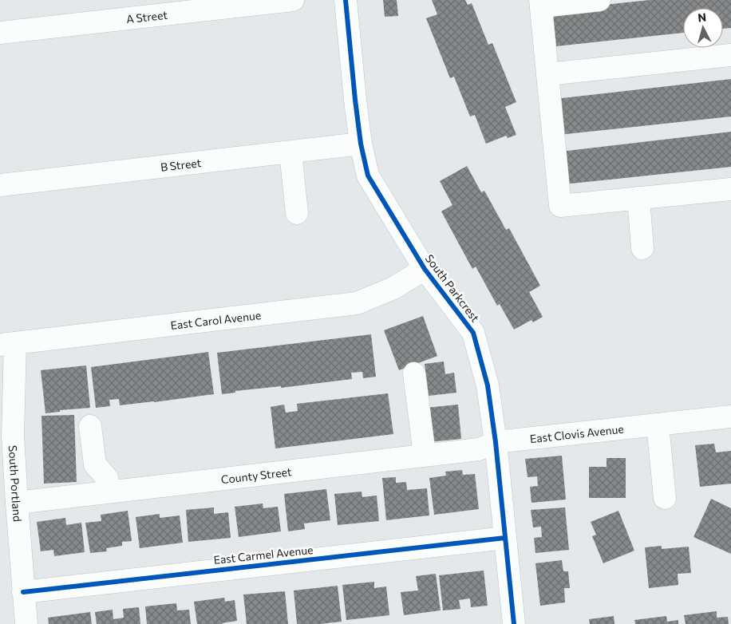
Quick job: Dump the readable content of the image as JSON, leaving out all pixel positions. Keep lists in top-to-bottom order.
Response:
{
  "streets": {
    "street": [
      "A Street",
      "B Street",
      "South Parkcrest",
      "East Carol Avenue",
      "East Clovis Avenue",
      "County Street",
      "South Portland",
      "East Carmel Avenue"
    ]
  },
  "crossings": [
    ["B Street", "South Parkcrest"],
    ["South Parkcrest", "East Carol Avenue"],
    ["South Parkcrest", "East Clovis Avenue"],
    ["South Parkcrest", "County Street"],
    ["South Parkcrest", "East Carmel Avenue"],
    ["East Carol Avenue", "South Portland"],
    ["East Clovis Avenue", "County Street"],
    ["County Street", "South Portland"],
    ["South Portland", "East Carmel Avenue"]
  ],
  "north": "top"
}
